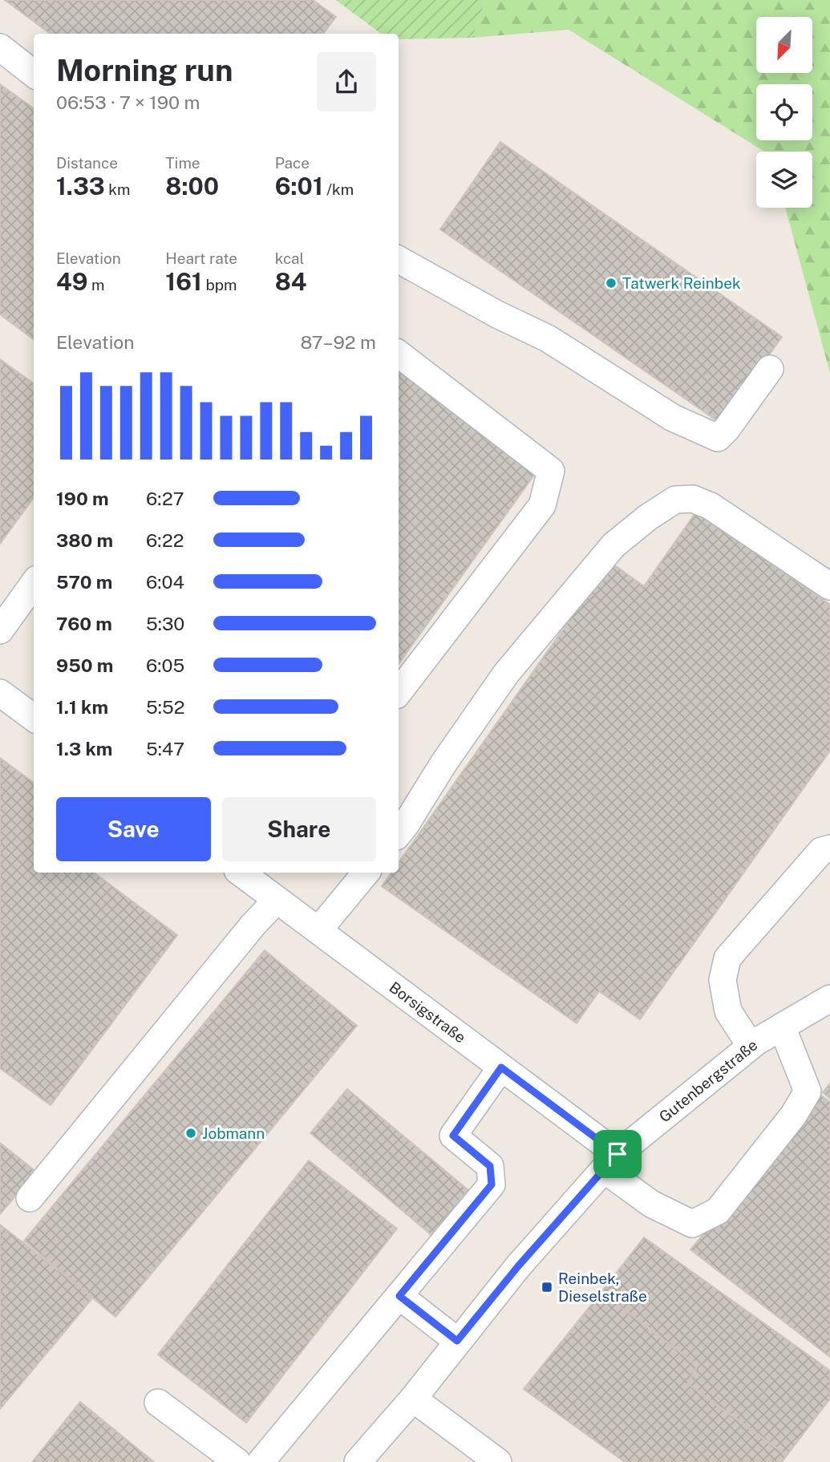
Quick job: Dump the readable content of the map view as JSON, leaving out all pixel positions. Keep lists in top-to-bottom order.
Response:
{
  "streets": {
    "street": ["Borsigstraße", "Gutenbergstraße"]
  },
  "crossings": [
    ["Borsigstraße", "Gutenbergstraße"]
  ],
  "places": {
    "other": ["Tatwerk Reinbek", "Jobmann"],
    "transit": ["Reinbek, Dieselstraße"]
  },
  "north": "bottom left",
  "page": {
    "heading": ["Morning run", "06:53 · 7 × 190 m"],
    "stats": [
      ["Distance", "1.33 km"],
      ["Time", "8:00"],
      ["Pace", "6:01 /km"],
      ["Elevation", "49 m"],
      ["Heart rate", "161 bpm"],
      ["kcal", "84"]
    ],
    "chart": ["Elevation", "87–92 m"],
    "list": [
      {
        "name": "190 m",
        "note": "6:27"
      },
      {
        "name": "380 m",
        "note": "6:22"
      },
      {
        "name": "570 m",
        "note": "6:04"
      },
      {
        "name": "760 m",
        "note": "5:30"
      },
      {
        "name": "950 m",
        "note": "6:05"
      },
      {
        "name": "1.1 km",
        "note": "5:52"
      },
      {
        "name": "1.3 km",
        "note": "5:47"
      }
    ],
    "buttons": ["Save", "Share"]
  }
}
